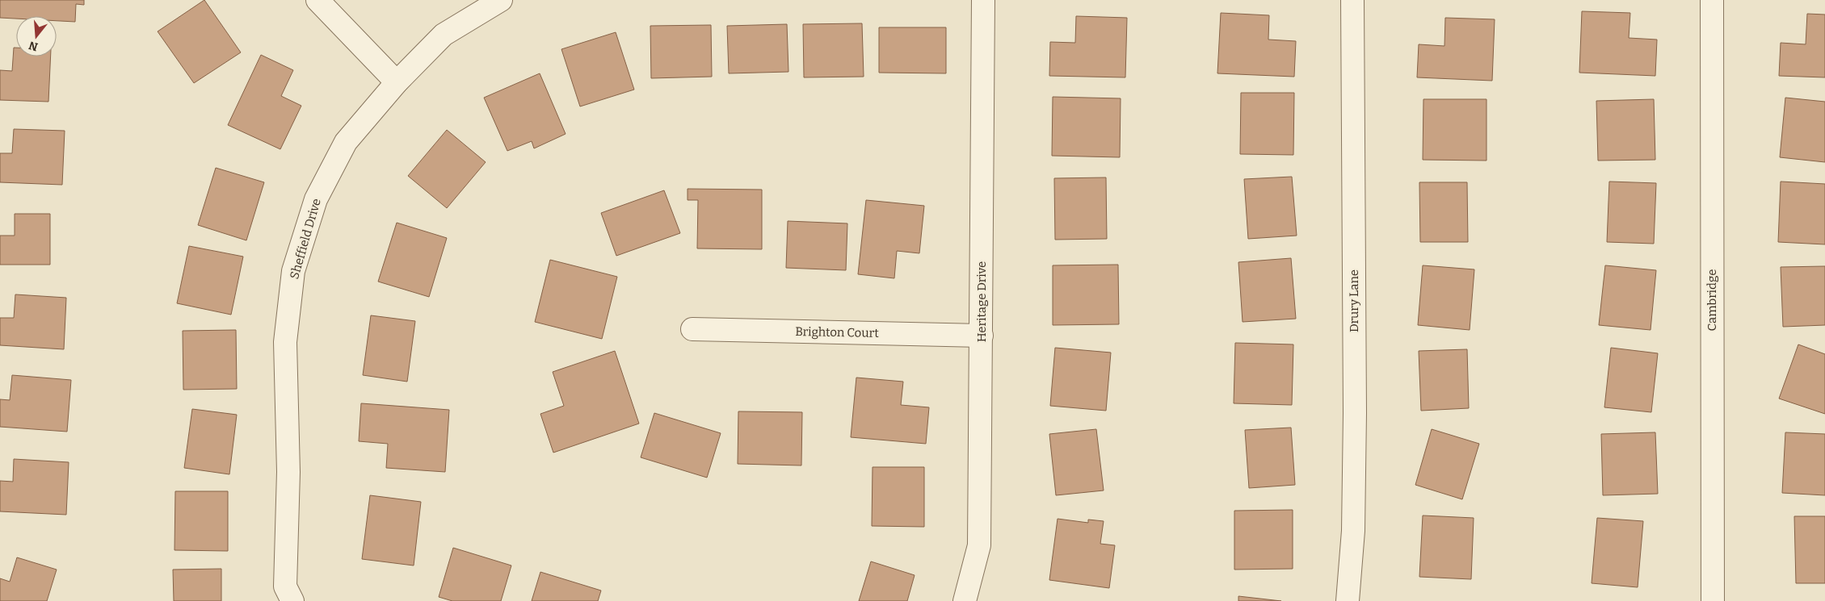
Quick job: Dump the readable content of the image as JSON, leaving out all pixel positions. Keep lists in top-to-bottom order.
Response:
{
  "streets": {
    "street": [
      "Sheffield Drive",
      "Cambridge",
      "Drury Lane",
      "Heritage Drive",
      "Brighton Court"
    ]
  },
  "crossings": [
    ["Heritage Drive", "Brighton Court"]
  ],
  "north": "bottom"
}
